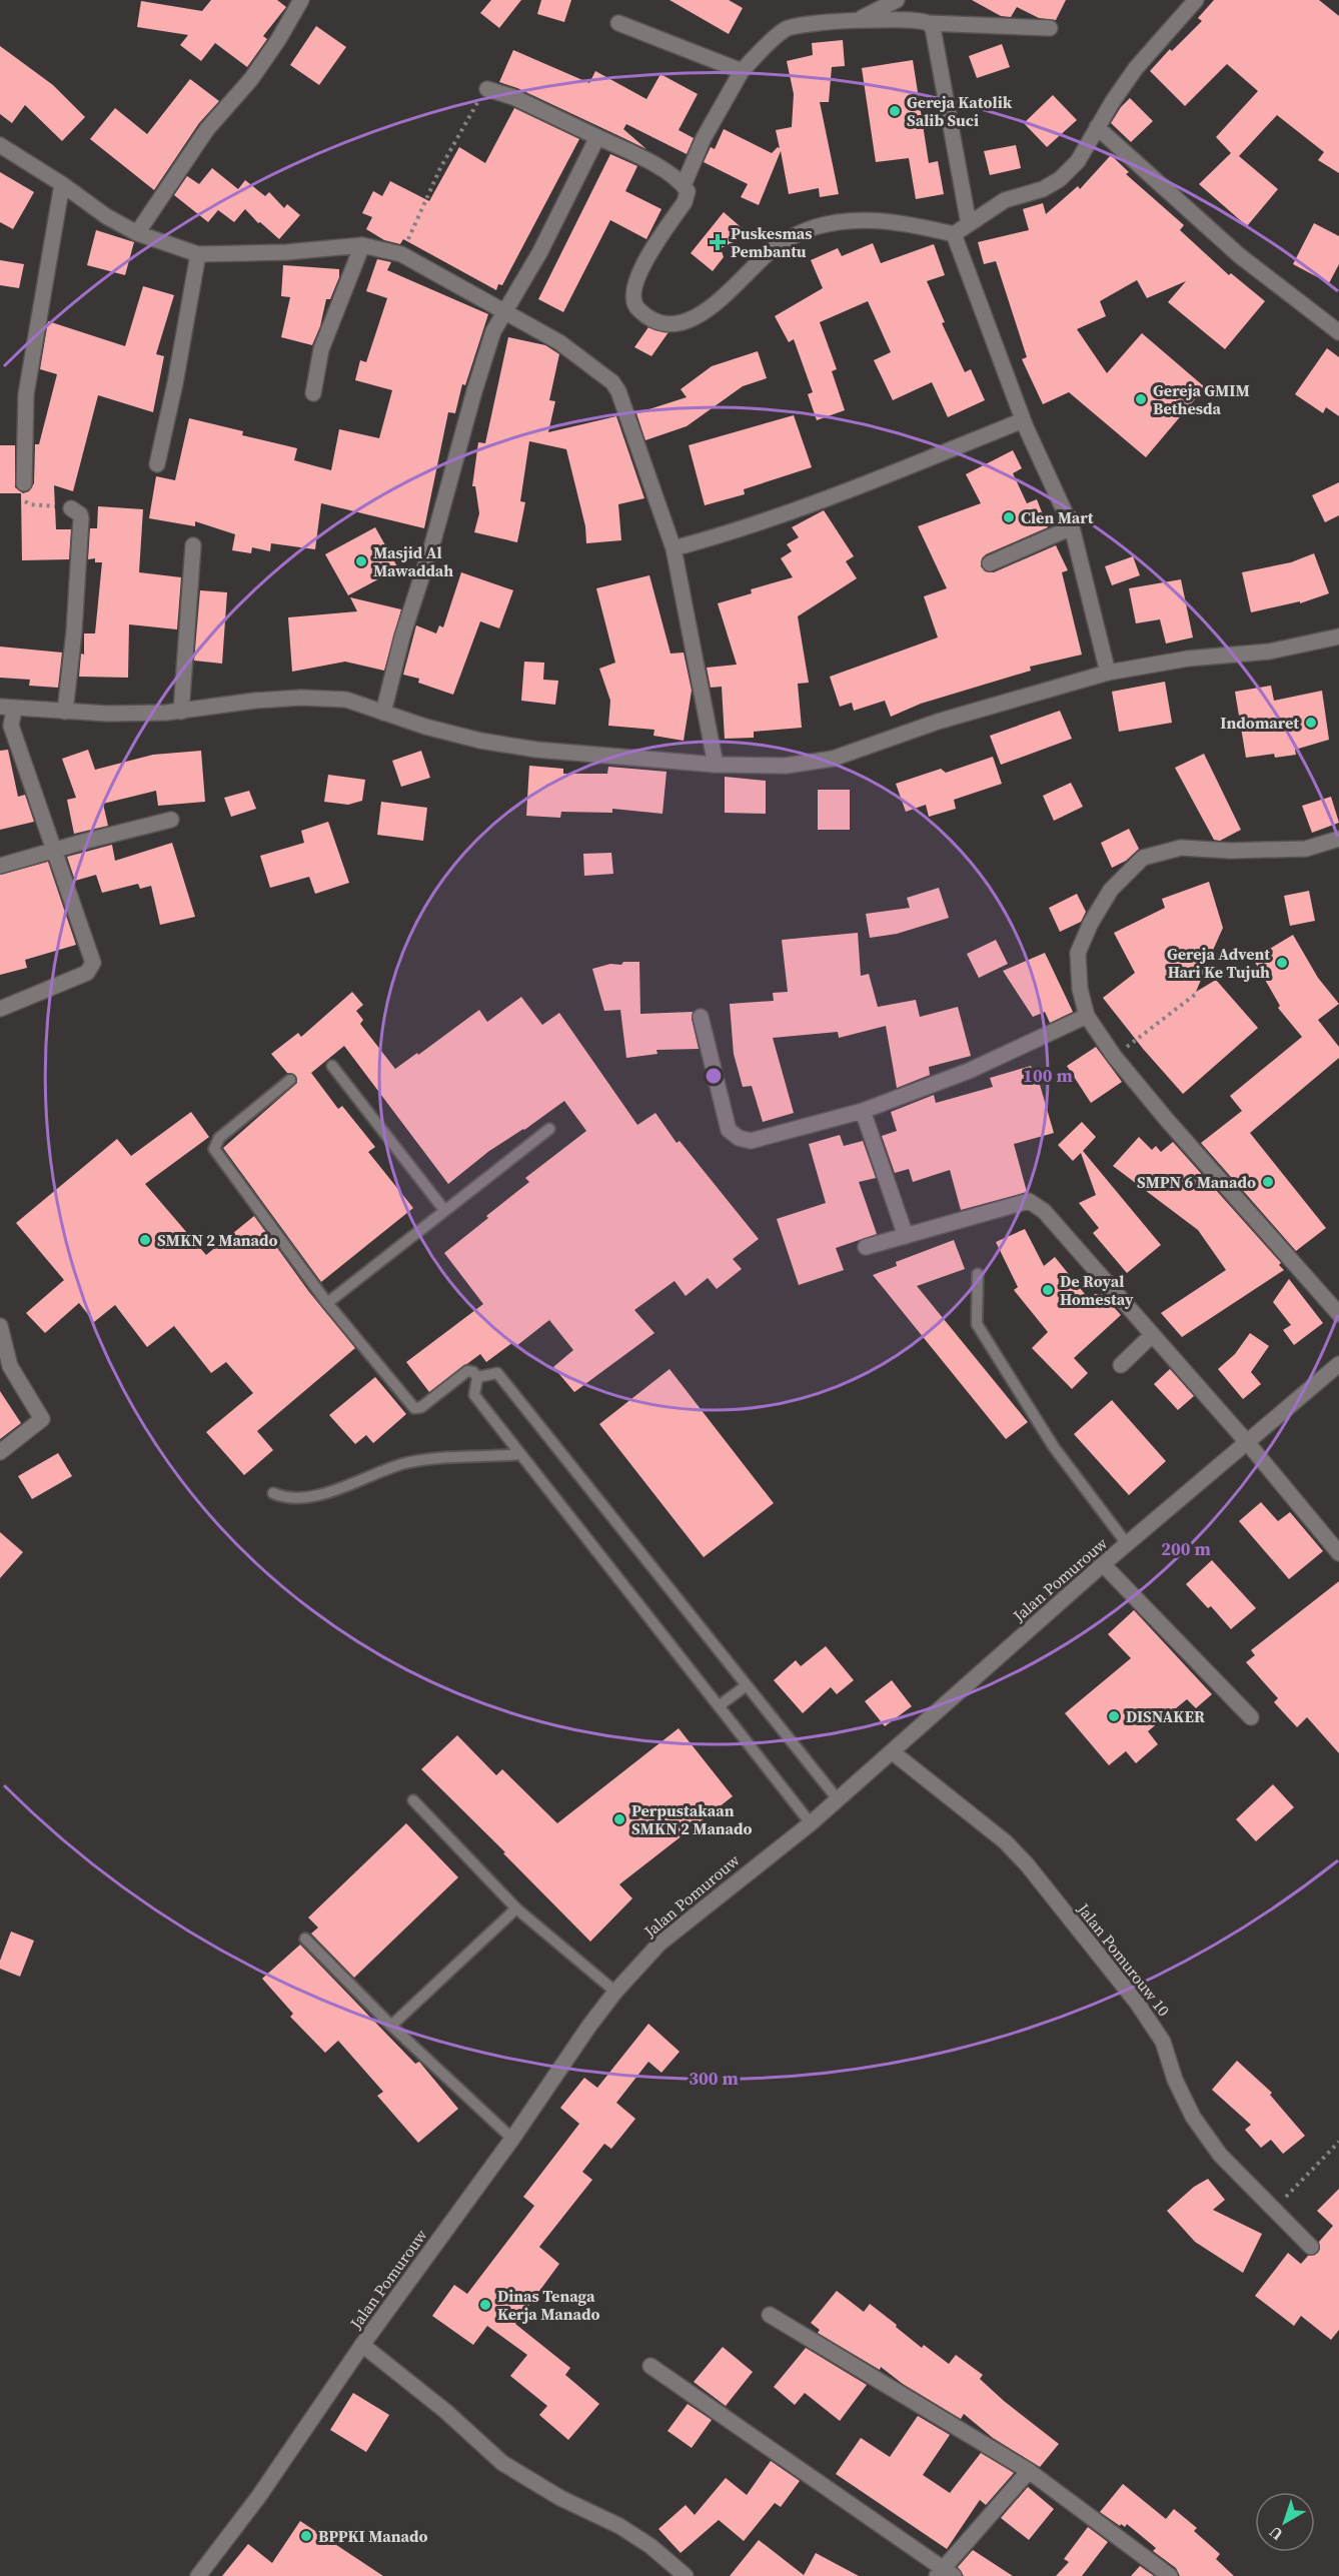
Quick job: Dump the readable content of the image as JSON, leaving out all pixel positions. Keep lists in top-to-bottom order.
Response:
{
  "streets": {
    "street": ["Jalan Pomurouw", "Jalan Pomurouw 10"]
  },
  "crossings": [
    ["Jalan Pomurouw", "Jalan Pomurouw 10"]
  ],
  "places": {
    "other": [
      "Gereja Katolik Salib Suci",
      "Gereja GMIM Bethesda",
      "Clen Mart",
      "Masjid Al Mawaddah",
      "Indomaret",
      "Gereja Advent Hari Ke Tujuh",
      "SMPN 6 Manado",
      "SMKN 2 Manado",
      "De Royal Homestay",
      "DISNAKER",
      "Perpustakaan SMKN 2 Manado",
      "Dinas Tenaga Kerja Manado",
      "BPPKI Manado"
    ],
    "health": ["Puskesmas Pembantu"]
  },
  "north": "bottom left",
  "rings": ["100 m", "200 m", "300 m"]
}
